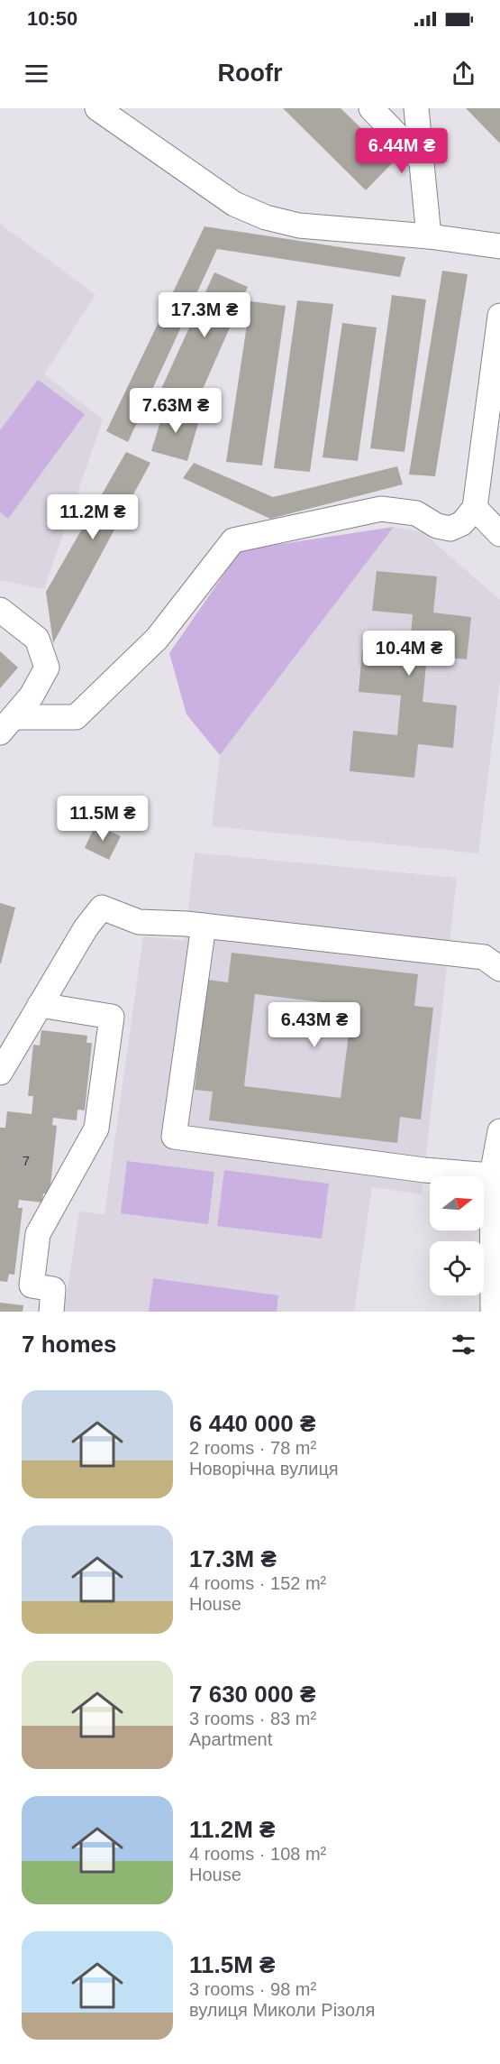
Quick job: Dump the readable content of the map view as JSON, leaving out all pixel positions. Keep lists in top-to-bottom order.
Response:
{
  "house_numbers": ["7"],
  "north": "right",
  "page": {
    "status": "10:50",
    "header": "Roofr",
    "price": [
      "6.44M ₴",
      "17.3M ₴",
      "7.63M ₴",
      "11.2M ₴",
      "10.4M ₴",
      "11.5M ₴",
      "6.43M ₴"
    ],
    "heading": "7 homes",
    "list": [
      {
        "name": "6 440 000 ₴",
        "note": "2 rooms · 78 m² · Новорічна вулиця"
      },
      {
        "name": "17.3M ₴",
        "note": "4 rooms · 152 m² · House"
      },
      {
        "name": "7 630 000 ₴",
        "note": "3 rooms · 83 m² · Apartment"
      },
      {
        "name": "11.2M ₴",
        "note": "4 rooms · 108 m² · House"
      },
      {
        "name": "11.5M ₴",
        "note": "3 rooms · 98 m² · вулиця Миколи Різоля"
      }
    ]
  }
}
